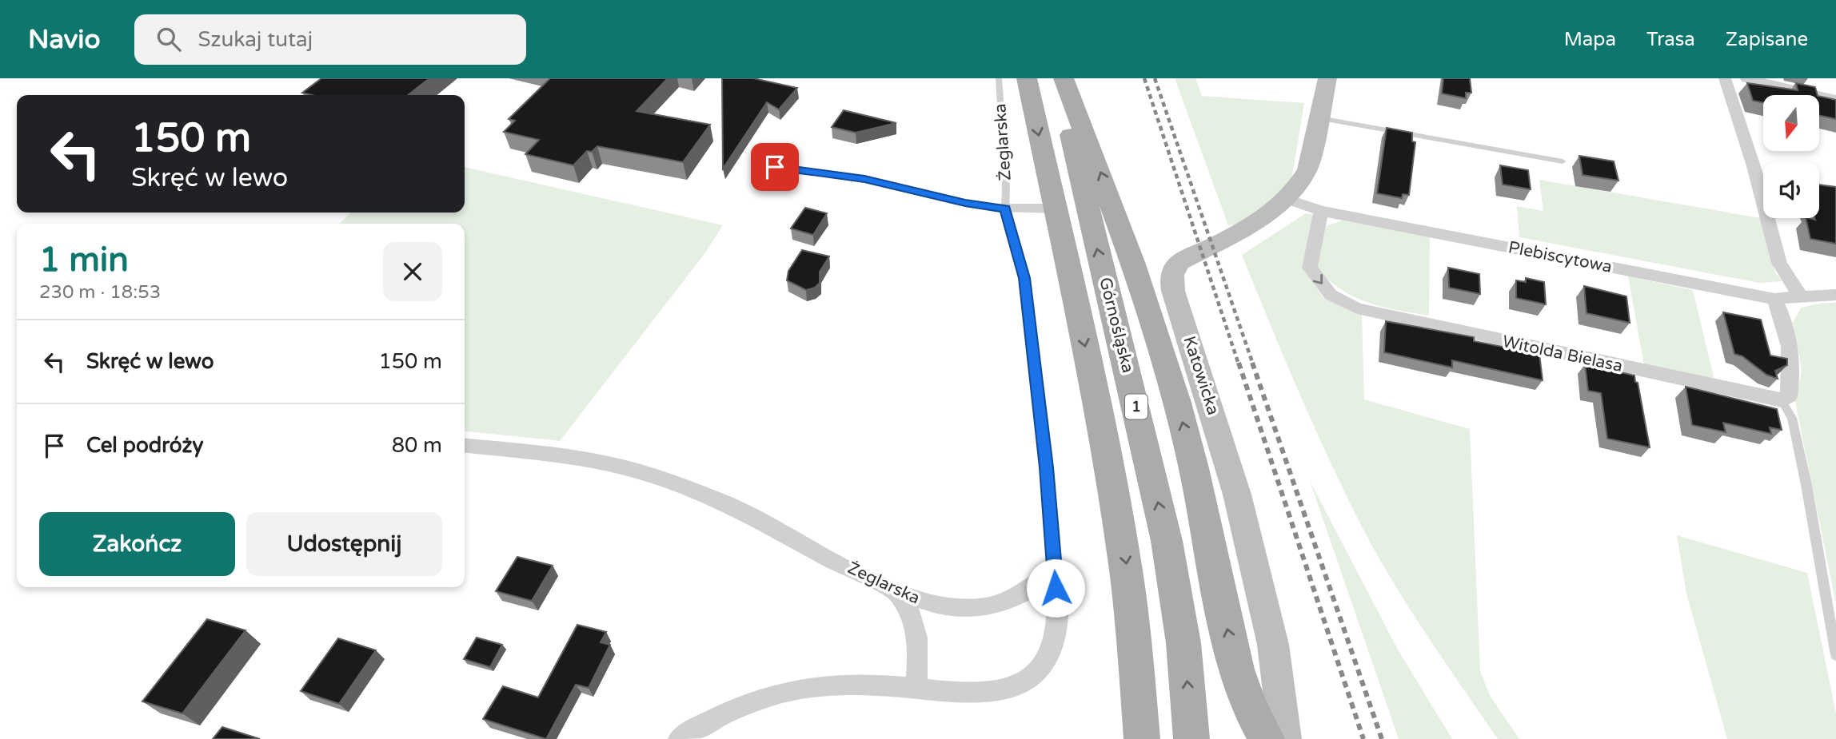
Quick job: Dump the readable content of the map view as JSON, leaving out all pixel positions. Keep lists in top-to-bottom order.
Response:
{
  "streets": {
    "main road": ["Górnośląska", "1"],
    "street": [
      "Żeglarska",
      "Plebiscytowa",
      "Witolda Bielasa",
      "Katowicka"
    ]
  },
  "crossings": [
    ["Plebiscytowa", "Witolda Bielasa"],
    ["Plebiscytowa", "Katowicka"]
  ],
  "one_way": ["Witolda Bielasa"],
  "north": "bottom",
  "page": {
    "header": "Navio",
    "search": "Szukaj tutaj",
    "nav": ["Mapa", "Trasa", "Zapisane"],
    "turn": ["150 m", "Skręć w lewo"],
    "heading": ["1 min", "230 m · 18:53"],
    "list": [
      {
        "name": "Skręć w lewo",
        "value": "150 m"
      },
      {
        "name": "Cel podróży",
        "value": "80 m"
      }
    ],
    "buttons": ["Zakończ", "Udostępnij"]
  }
}
